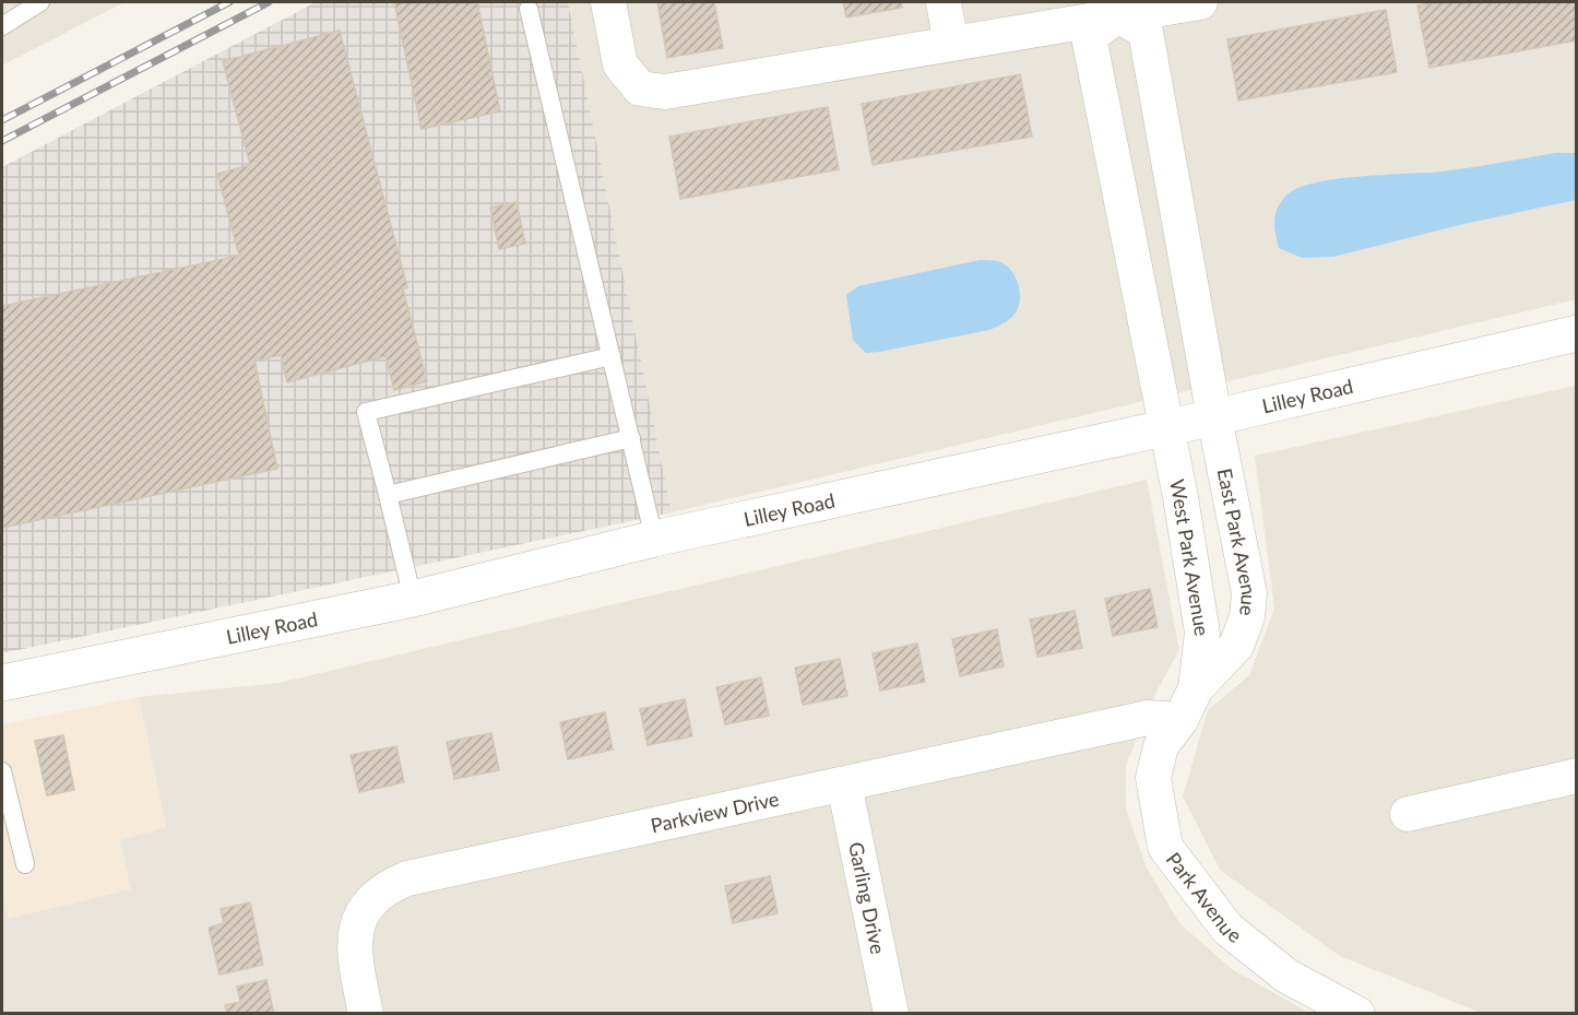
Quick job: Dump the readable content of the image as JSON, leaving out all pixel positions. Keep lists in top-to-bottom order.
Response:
{
  "streets": {
    "street": [
      "Lilley Road",
      "East Park Avenue",
      "West Park Avenue",
      "Parkview Drive",
      "Park Avenue",
      "Garling Drive"
    ]
  },
  "crossings": [
    ["Lilley Road", "East Park Avenue"],
    ["Lilley Road", "West Park Avenue"],
    ["East Park Avenue", "West Park Avenue"],
    ["East Park Avenue", "Park Avenue"],
    ["West Park Avenue", "Park Avenue"],
    ["Parkview Drive", "Park Avenue"],
    ["Parkview Drive", "Garling Drive"]
  ]
}
